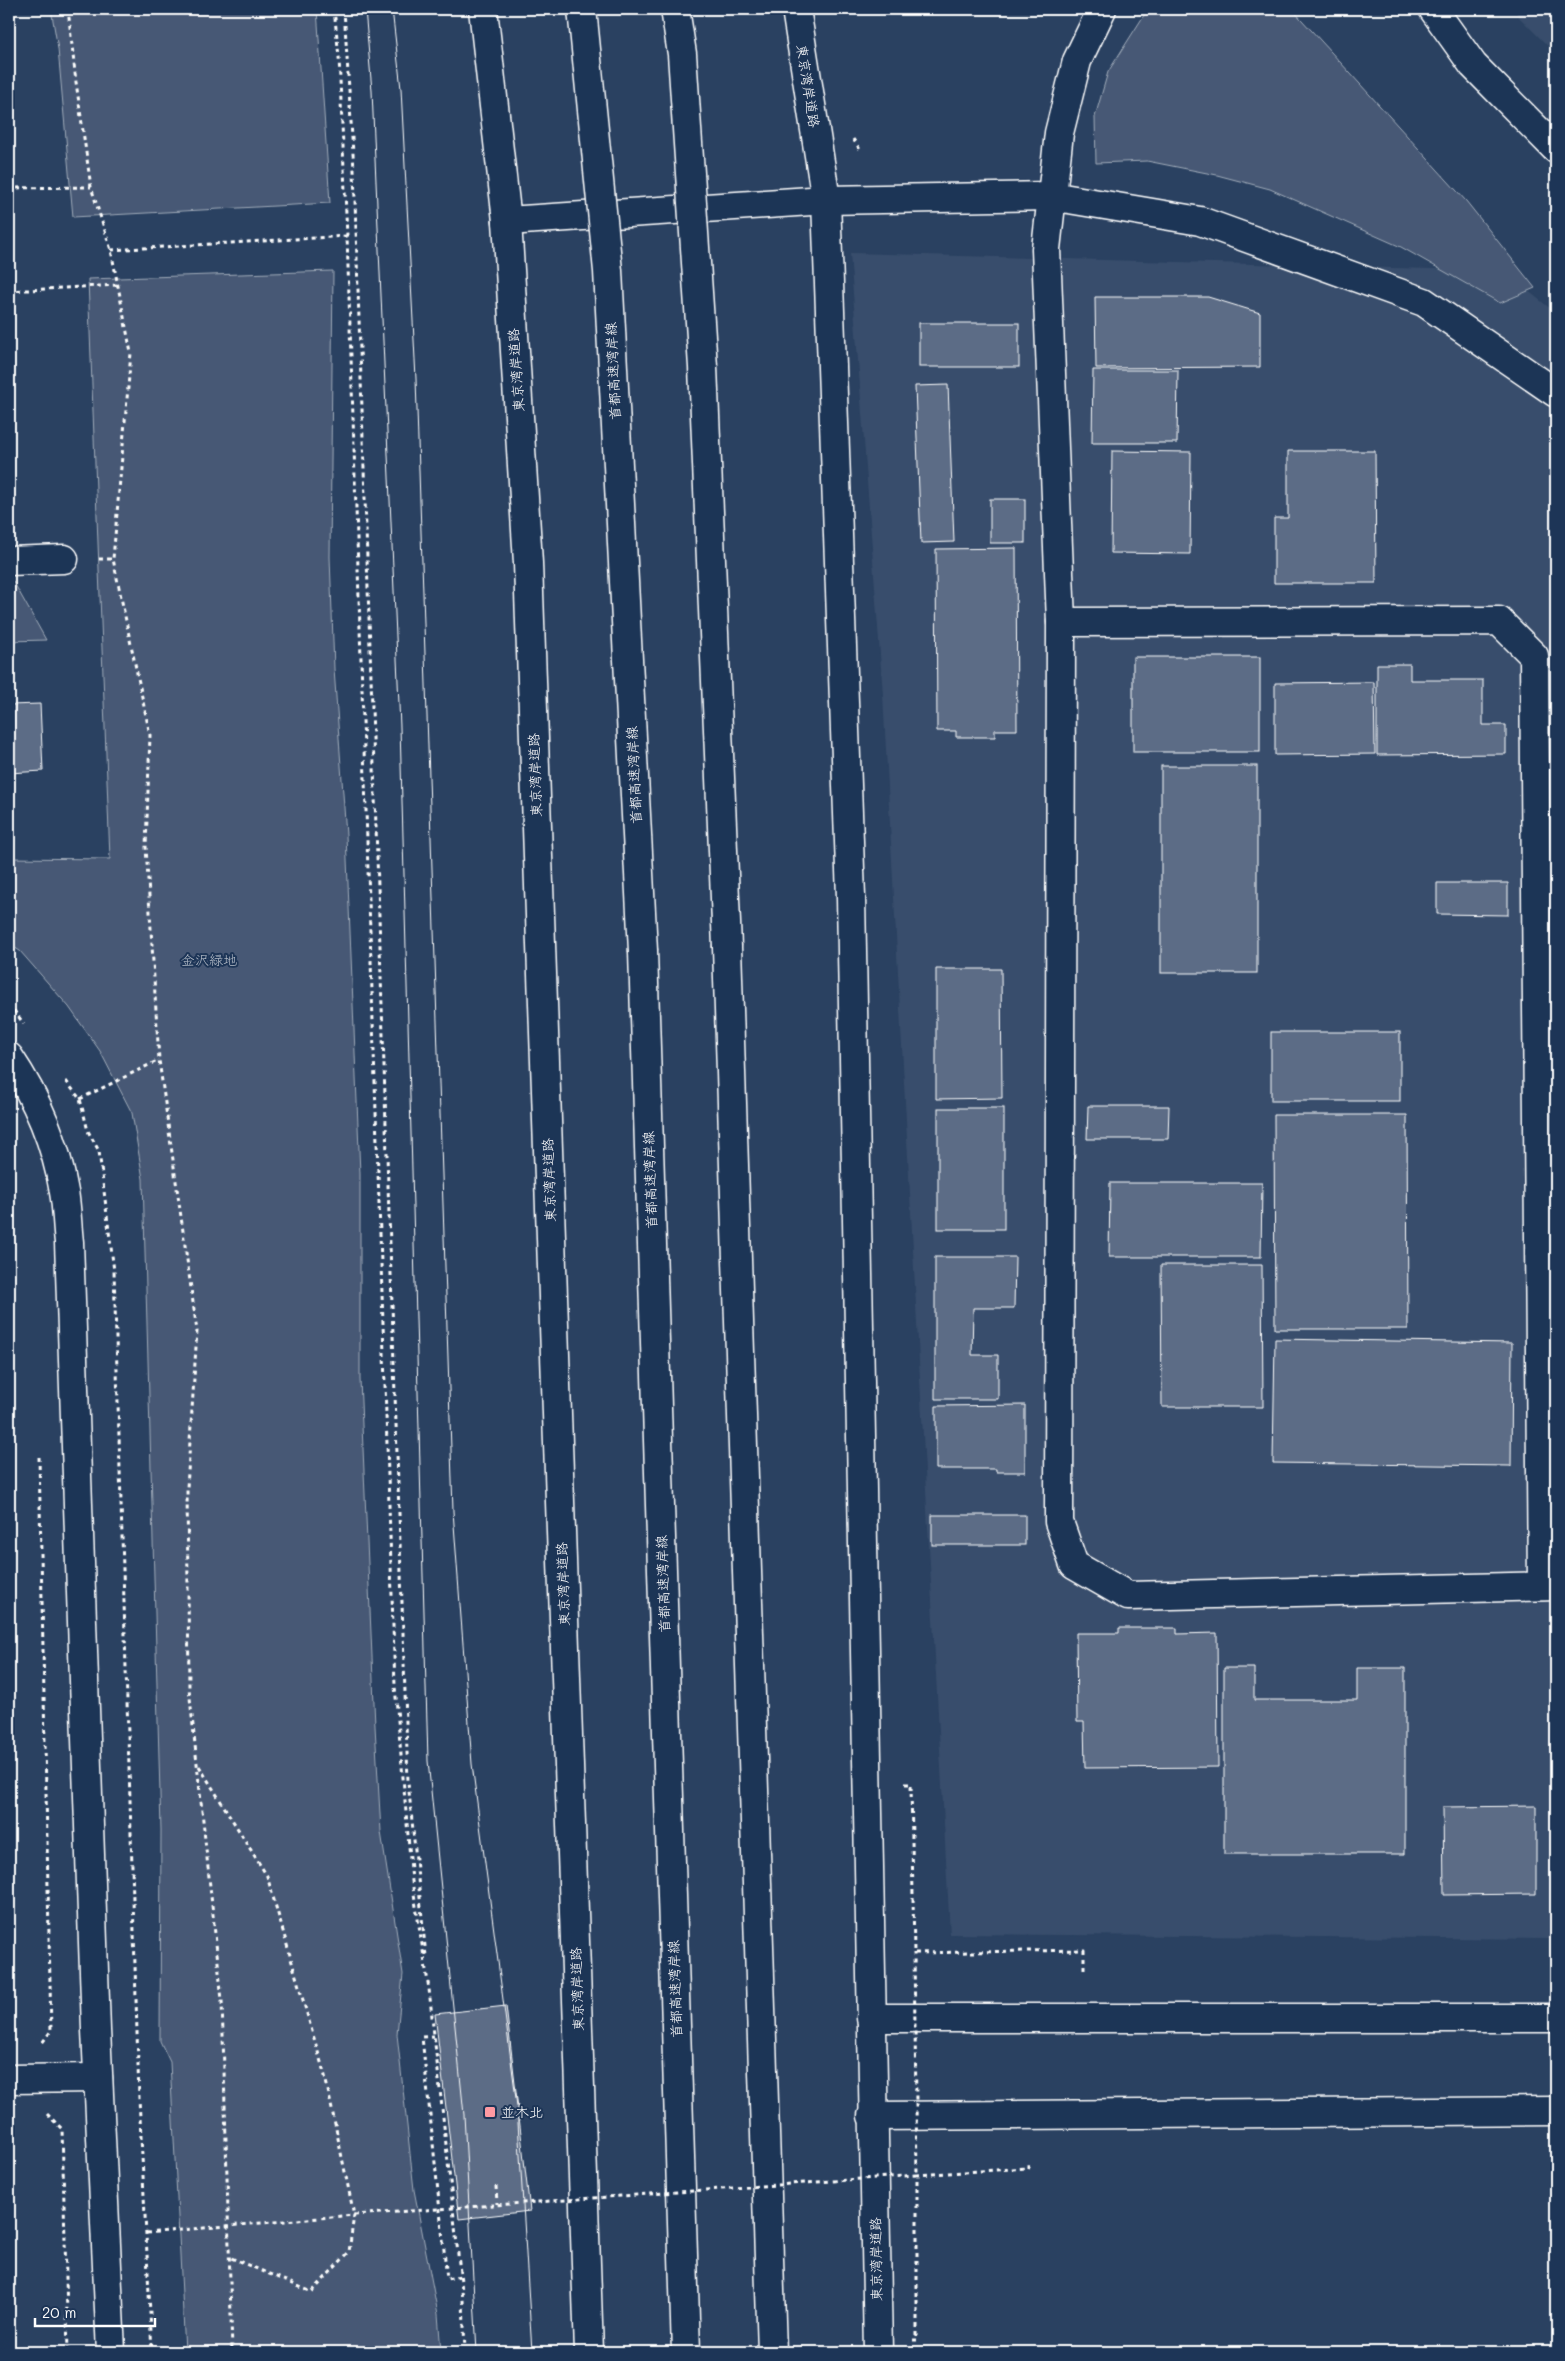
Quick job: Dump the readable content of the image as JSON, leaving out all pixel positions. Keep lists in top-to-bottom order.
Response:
{
  "streets": {
    "main road": ["東京湾岸道路", "首都高速湾岸線"]
  },
  "parks": ["金沢緑地"],
  "places": {
    "transit": ["並木北"]
  },
  "scale_bar": "20 m"
}
